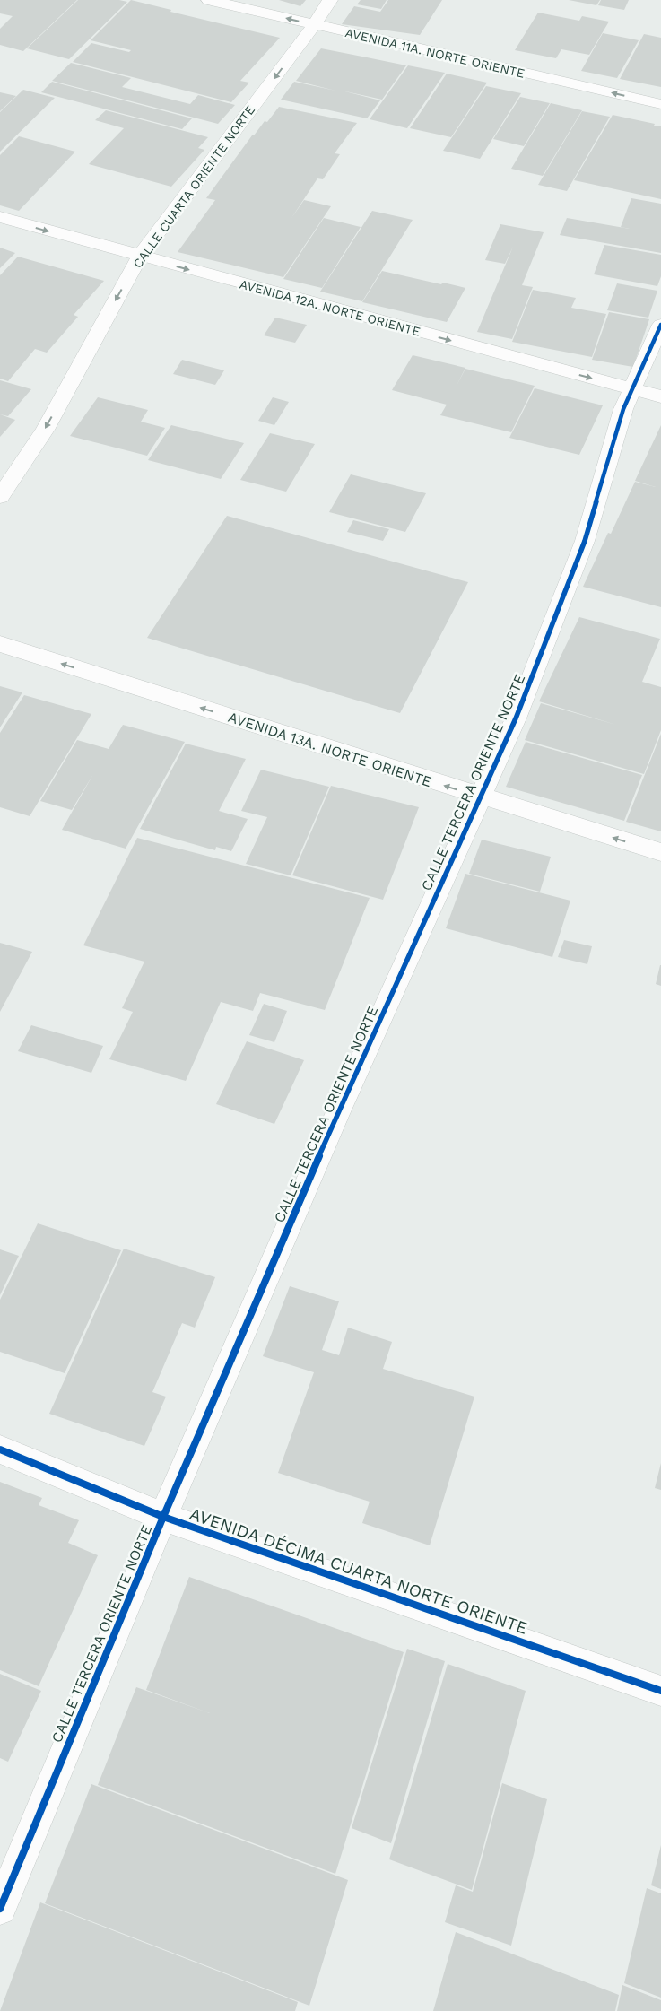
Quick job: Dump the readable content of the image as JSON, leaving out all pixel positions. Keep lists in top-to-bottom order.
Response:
{
  "streets": {
    "street": [
      "AVENIDA 11A. NORTE ORIENTE",
      "CALLE CUARTA ORIENTE NORTE",
      "AVENIDA 12A. NORTE ORIENTE",
      "AVENIDA 13A. NORTE ORIENTE",
      "CALLE TERCERA ORIENTE NORTE",
      "AVENIDA DÉCIMA CUARTA NORTE ORIENTE"
    ]
  },
  "crossings": [
    ["AVENIDA 11A. NORTE ORIENTE", "CALLE CUARTA ORIENTE NORTE"],
    ["CALLE CUARTA ORIENTE NORTE", "AVENIDA 12A. NORTE ORIENTE"],
    ["AVENIDA 12A. NORTE ORIENTE", "CALLE TERCERA ORIENTE NORTE"],
    ["AVENIDA 13A. NORTE ORIENTE", "CALLE TERCERA ORIENTE NORTE"],
    ["CALLE TERCERA ORIENTE NORTE", "AVENIDA DÉCIMA CUARTA NORTE ORIENTE"]
  ],
  "one_way": [
    "AVENIDA 11A. NORTE ORIENTE",
    "CALLE CUARTA ORIENTE NORTE",
    "AVENIDA 12A. NORTE ORIENTE",
    "AVENIDA 13A. NORTE ORIENTE"
  ]
}
